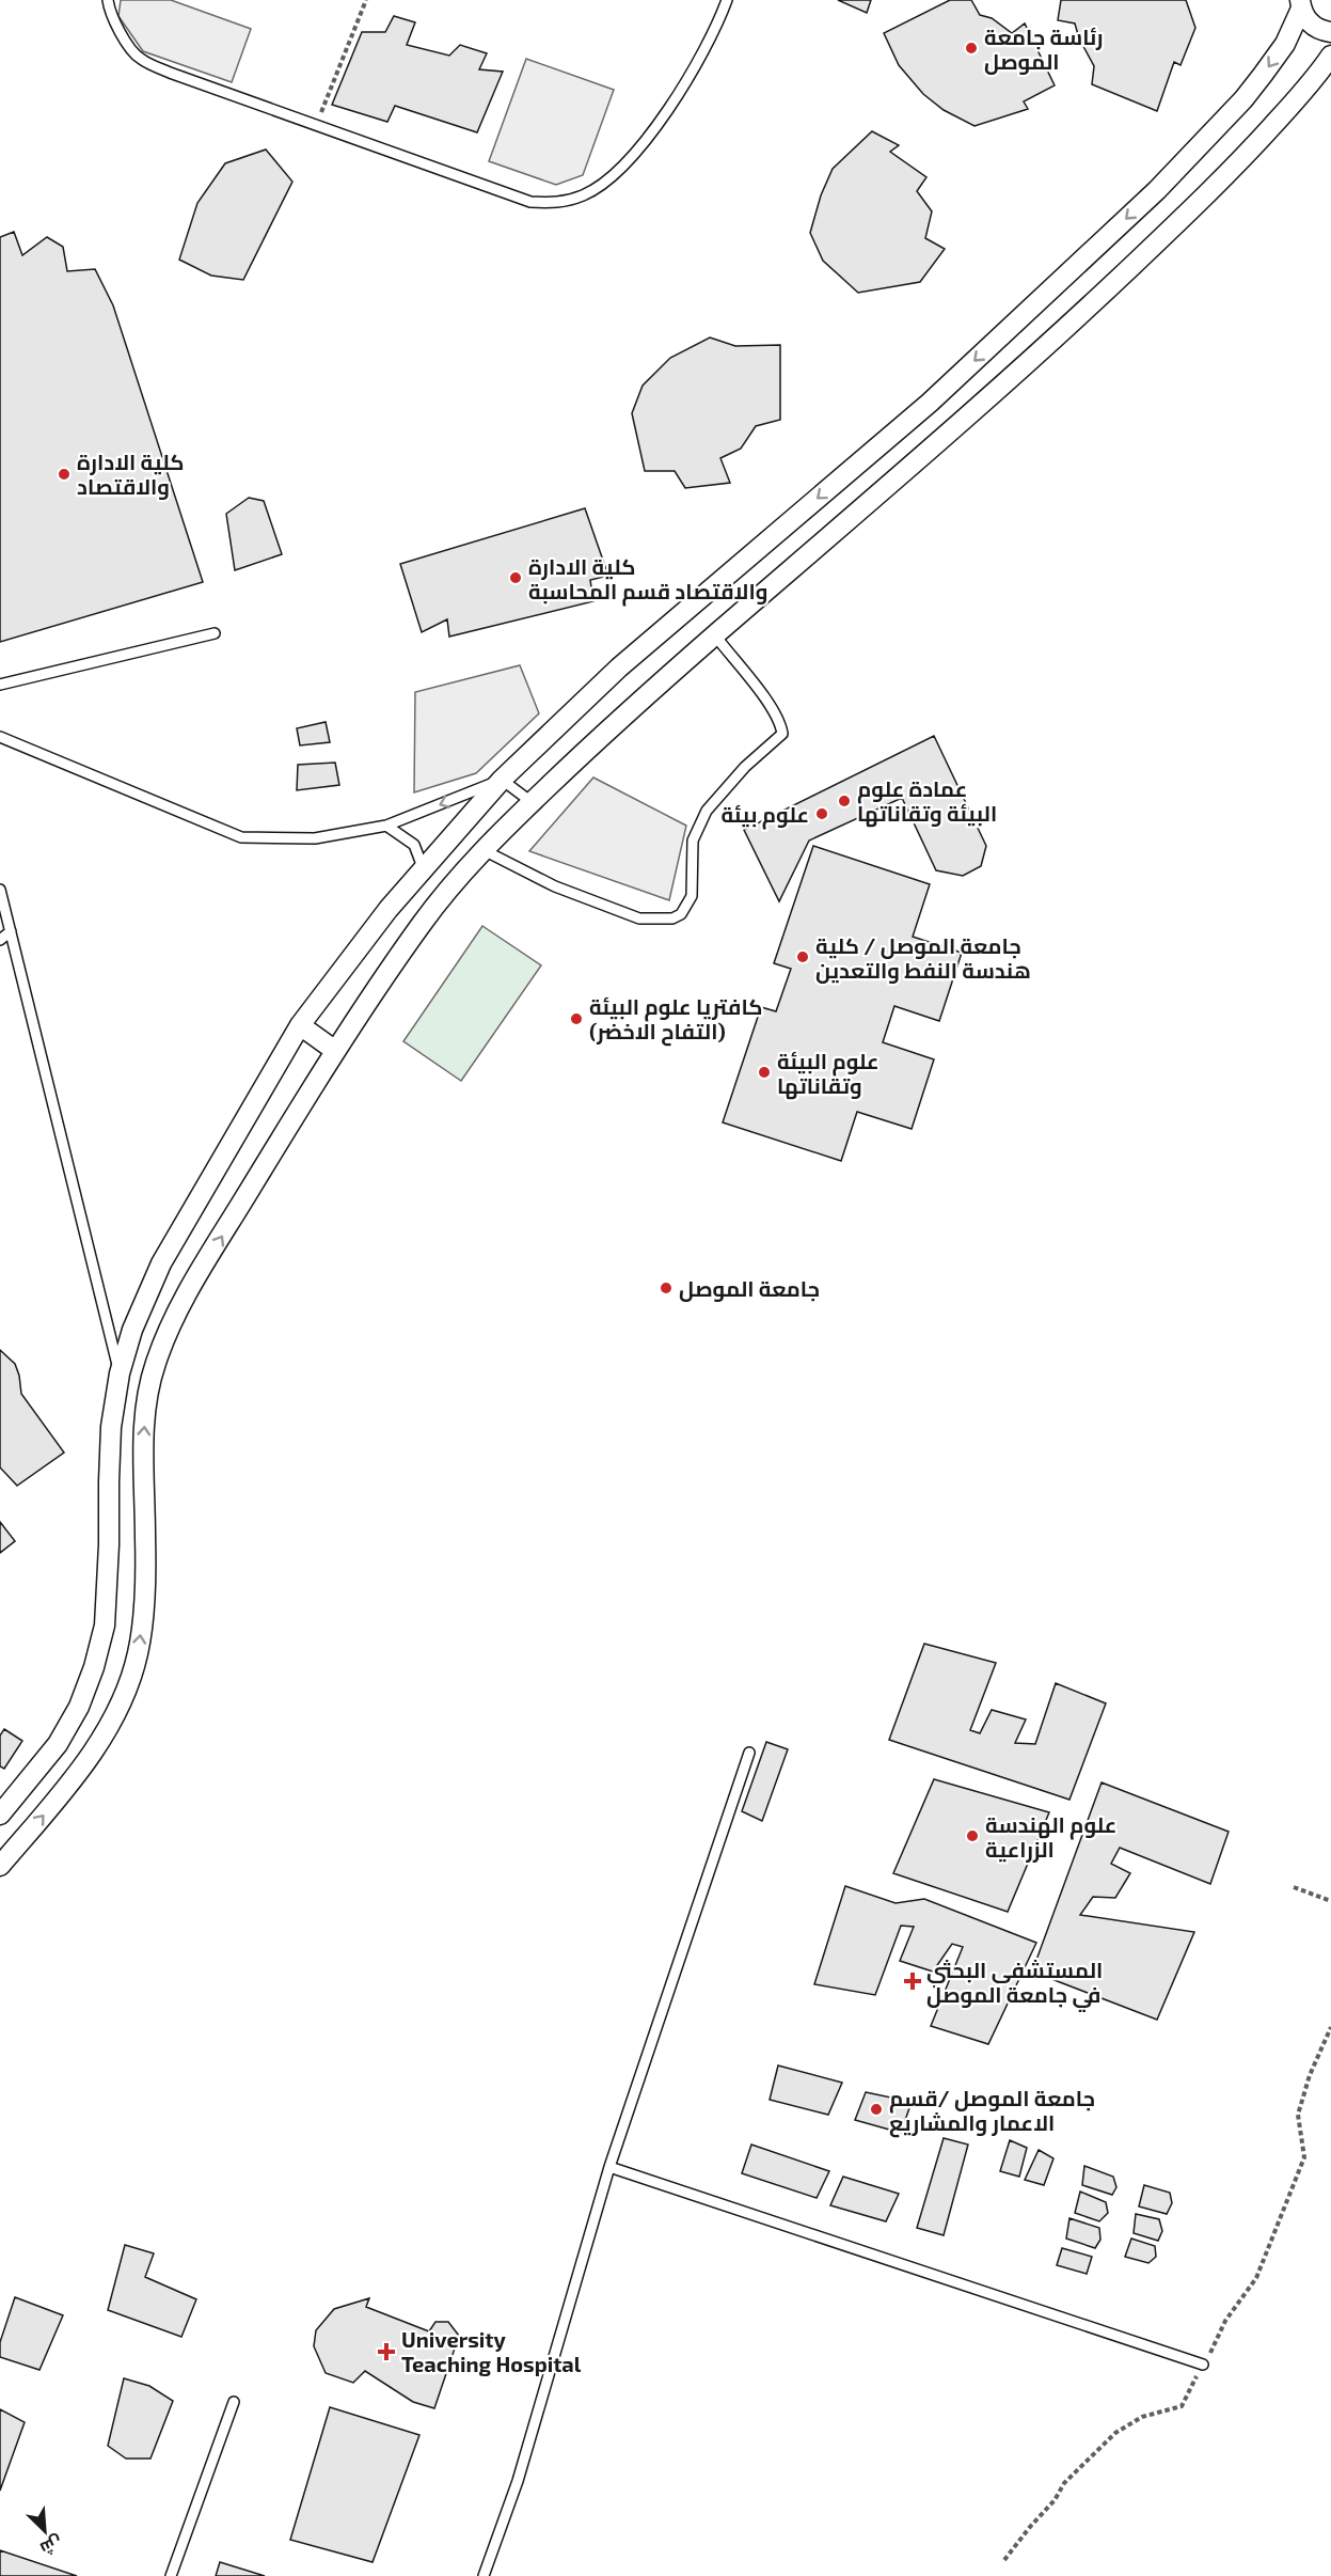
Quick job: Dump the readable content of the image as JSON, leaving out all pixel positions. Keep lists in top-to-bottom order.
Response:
{
  "places": {
    "other": [
      "رئاسة جامعة الموصل",
      "كلية الادارة والاقتصاد",
      "كلية الادارة والاقتصاد قسم المحاسبة",
      "عمادة علوم البيئة وتقاناتها",
      "علوم بيئة",
      "جامعة الموصل / كلية هندسة النفط والتعدين",
      "كافتريا علوم البيئة (التفاح الاخضر)",
      "علوم البيئة وتقاناتها",
      "جامعة الموصل",
      "علوم الهندسة الزراعية",
      "جامعة الموصل /قسم الاعمار والمشاريع"
    ],
    "health": ["المستشفى البحثي في جامعة الموصل", "University Teaching Hospital"]
  },
  "north": "bottom right"
}
